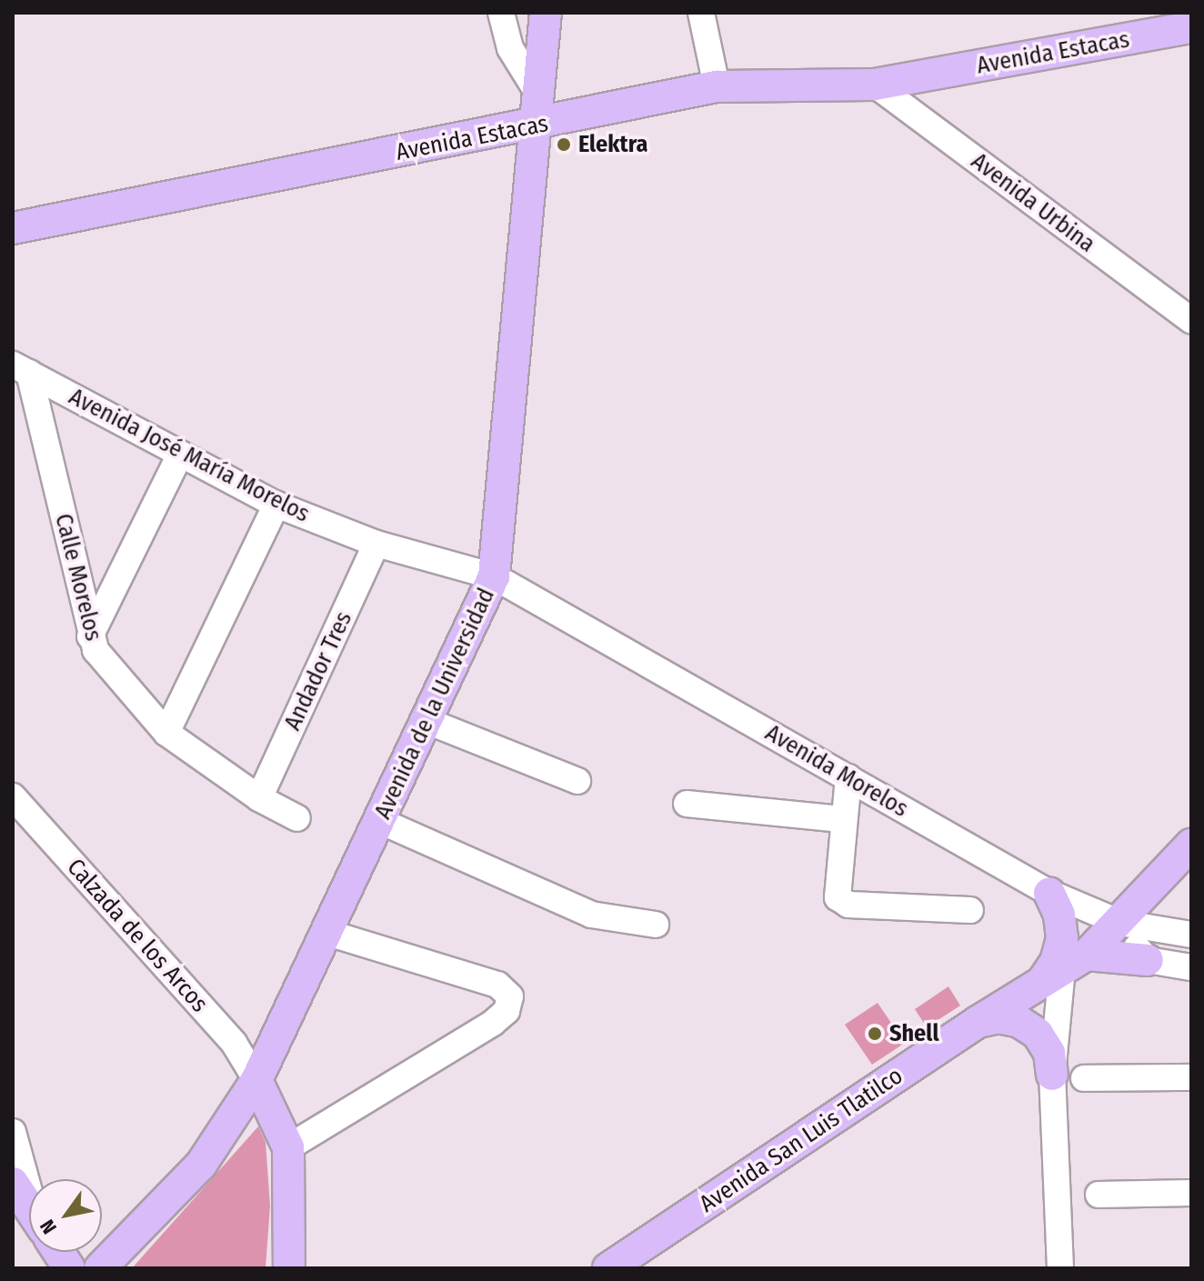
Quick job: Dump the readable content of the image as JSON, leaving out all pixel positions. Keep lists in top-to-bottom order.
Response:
{
  "streets": {
    "main road": ["Avenida Estacas", "Avenida de la Universidad", "Avenida San Luis Tlatilco"],
    "street": [
      "Avenida Urbina",
      "Avenida José María Morelos",
      "Calle Morelos",
      "Andador Tres",
      "Avenida Morelos",
      "Calzada de los Arcos"
    ]
  },
  "crossings": [
    ["Avenida Estacas", "Avenida Urbina"],
    ["Avenida Estacas", "Avenida de la Universidad"],
    ["Avenida José María Morelos", "Calle Morelos"],
    ["Avenida José María Morelos", "Andador Tres"],
    ["Avenida José María Morelos", "Avenida de la Universidad"],
    ["Avenida José María Morelos", "Avenida Morelos"],
    ["Calle Morelos", "Andador Tres"],
    ["Avenida de la Universidad", "Avenida Morelos"],
    ["Avenida de la Universidad", "Calzada de los Arcos"],
    ["Avenida Morelos", "Avenida San Luis Tlatilco"]
  ],
  "places": ["Elektra", "Shell"],
  "north": "bottom left"
}
